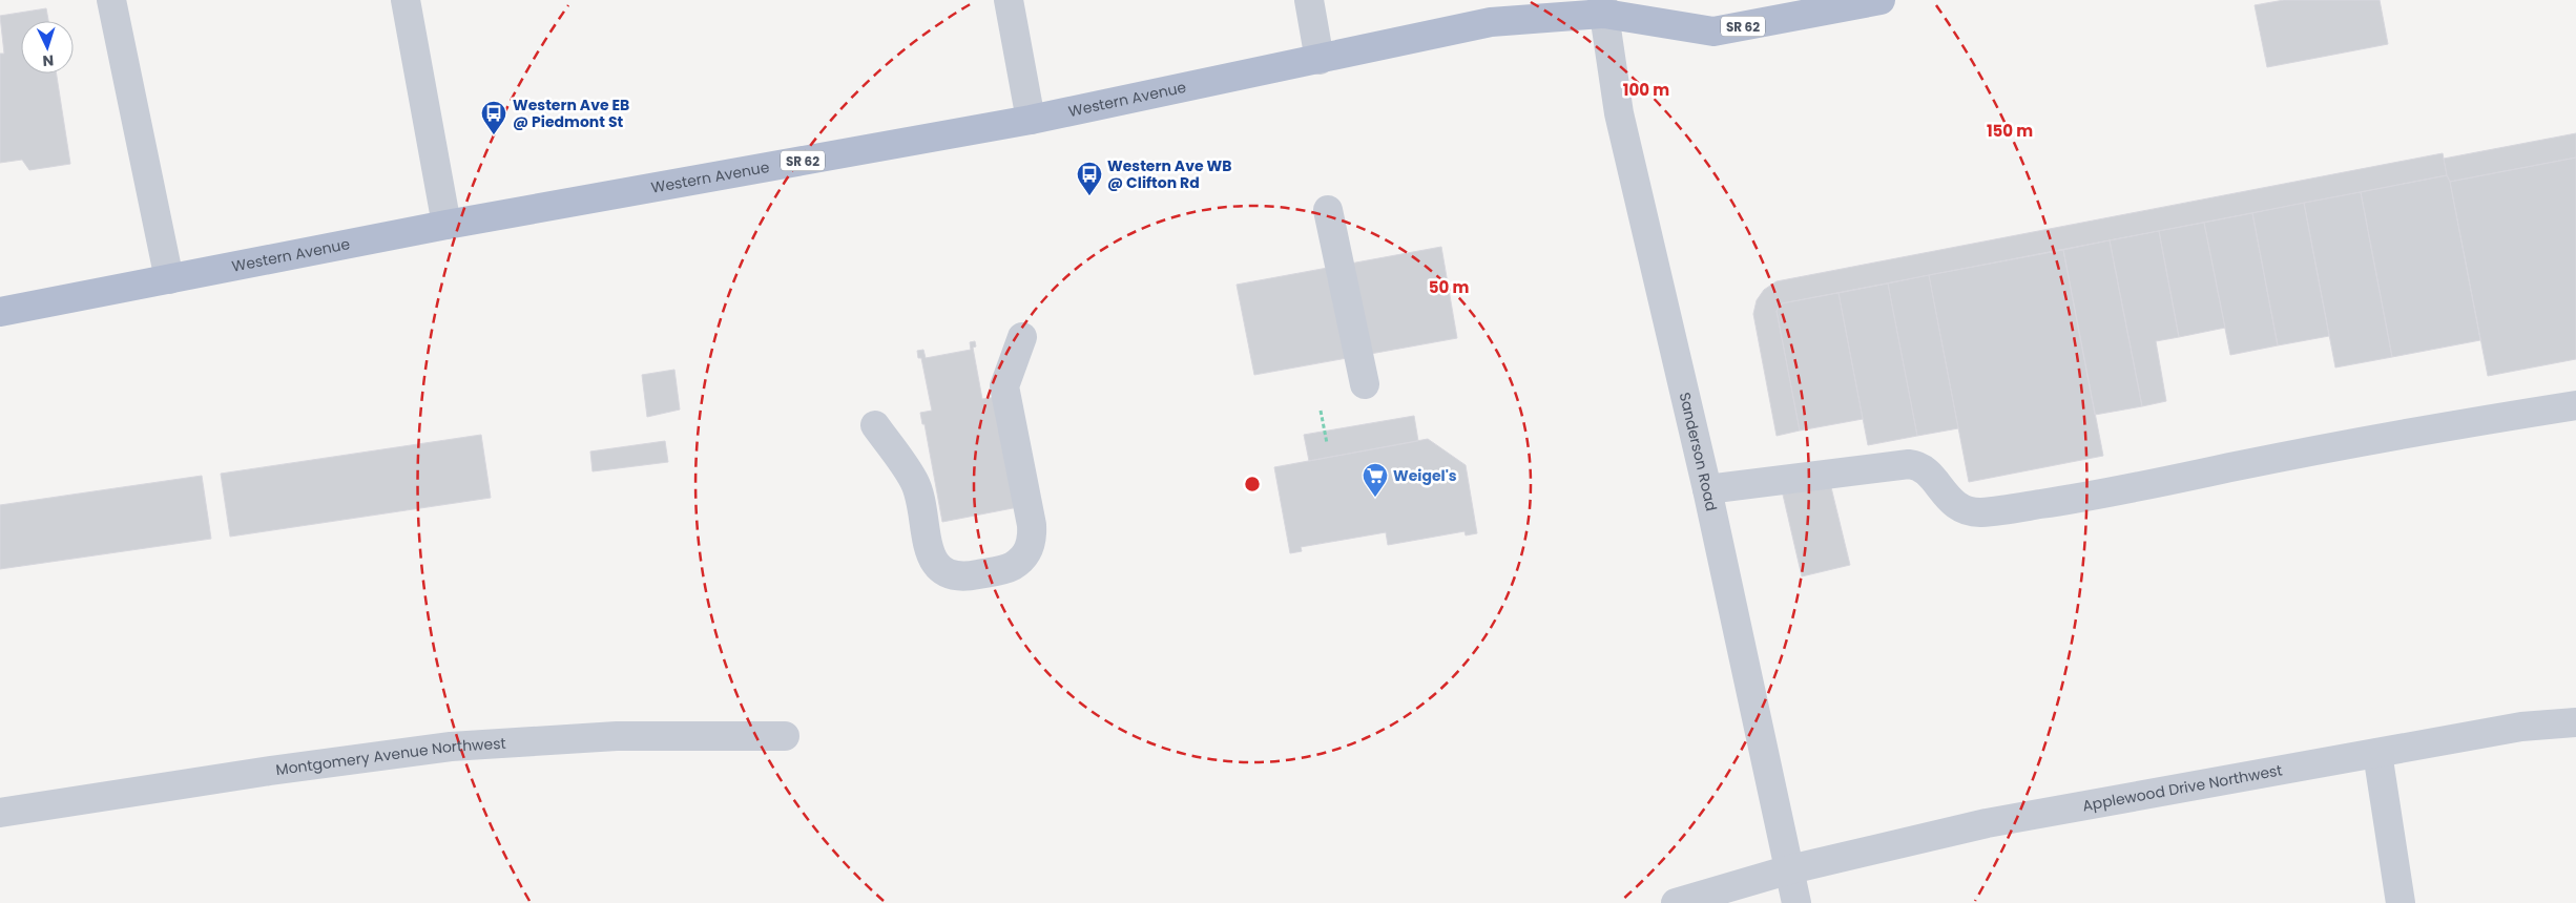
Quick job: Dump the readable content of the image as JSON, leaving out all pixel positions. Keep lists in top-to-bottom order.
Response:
{
  "streets": {
    "main road": ["SR 62", "Western Avenue"],
    "street": ["Sanderson Road", "Montgomery Avenue Northwest", "Applewood Drive Northwest"]
  },
  "crossings": [
    ["Western Avenue", "Sanderson Road"],
    ["Sanderson Road", "Applewood Drive Northwest"]
  ],
  "places": {
    "bus stop": ["Western Ave EB @ Piedmont St", "Western Ave WB @ Clifton Rd"],
    "supermarket": ["Weigel's"]
  },
  "north": "bottom",
  "rings": ["100 m", "150 m", "50 m"]
}
